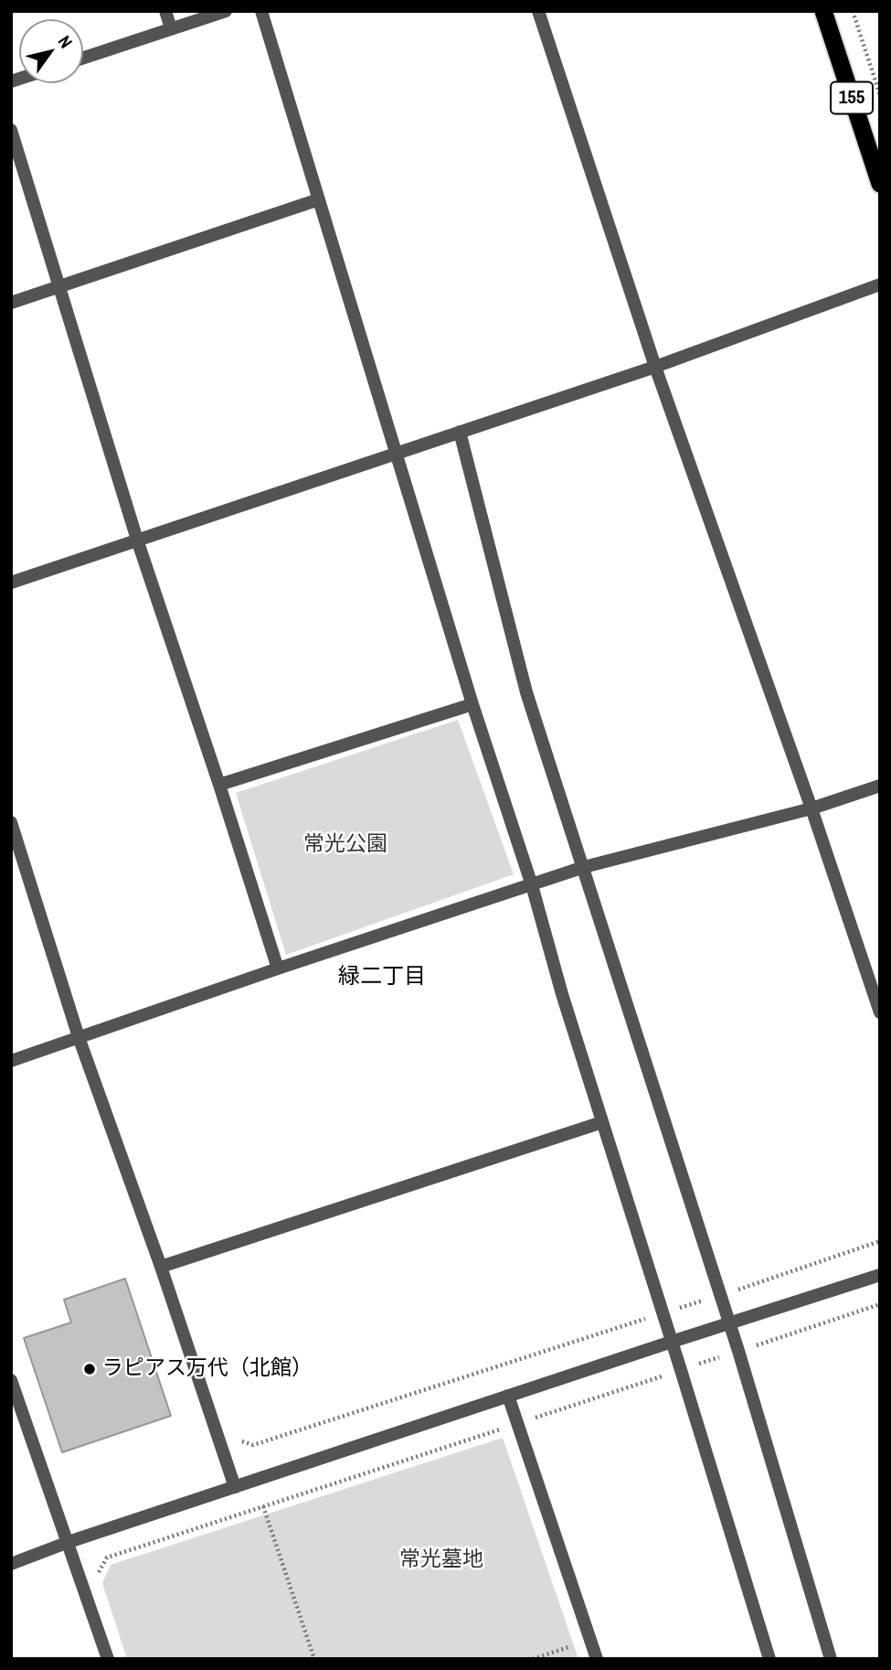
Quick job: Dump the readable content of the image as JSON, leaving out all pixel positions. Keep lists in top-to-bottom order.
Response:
{
  "streets": {
    "highway": ["155"]
  },
  "districts": ["緑二丁目"],
  "parks": ["常光公園", "常光墓地"],
  "places": ["ラピアス万代（北館）"],
  "north": "top right"
}
